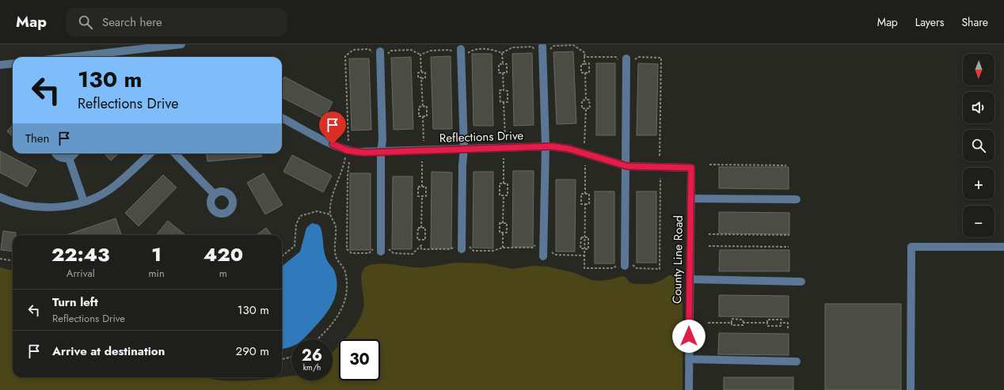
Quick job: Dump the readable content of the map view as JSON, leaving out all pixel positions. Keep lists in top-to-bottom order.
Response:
{
  "streets": {
    "street": ["Reflections Drive", "County Line Road"]
  },
  "crossings": [
    ["Reflections Drive", "County Line Road"]
  ],
  "north": "bottom",
  "page": {
    "header": "Map",
    "search": "Search here",
    "nav": ["Map", "Layers", "Share"],
    "map_buttons": ["+", "−"],
    "turn": ["130 m", "Reflections Drive"],
    "then": "Then",
    "eta": [
      "22:43",
      "Arrival",
      "1",
      "min",
      "420",
      "m"
    ],
    "list": [
      {
        "name": "Turn left",
        "note": "Reflections Drive",
        "value": "130 m"
      },
      {
        "name": "Arrive at destination",
        "value": "290 m"
      }
    ],
    "speed": "26 km/h",
    "limit": "30"
  }
}
